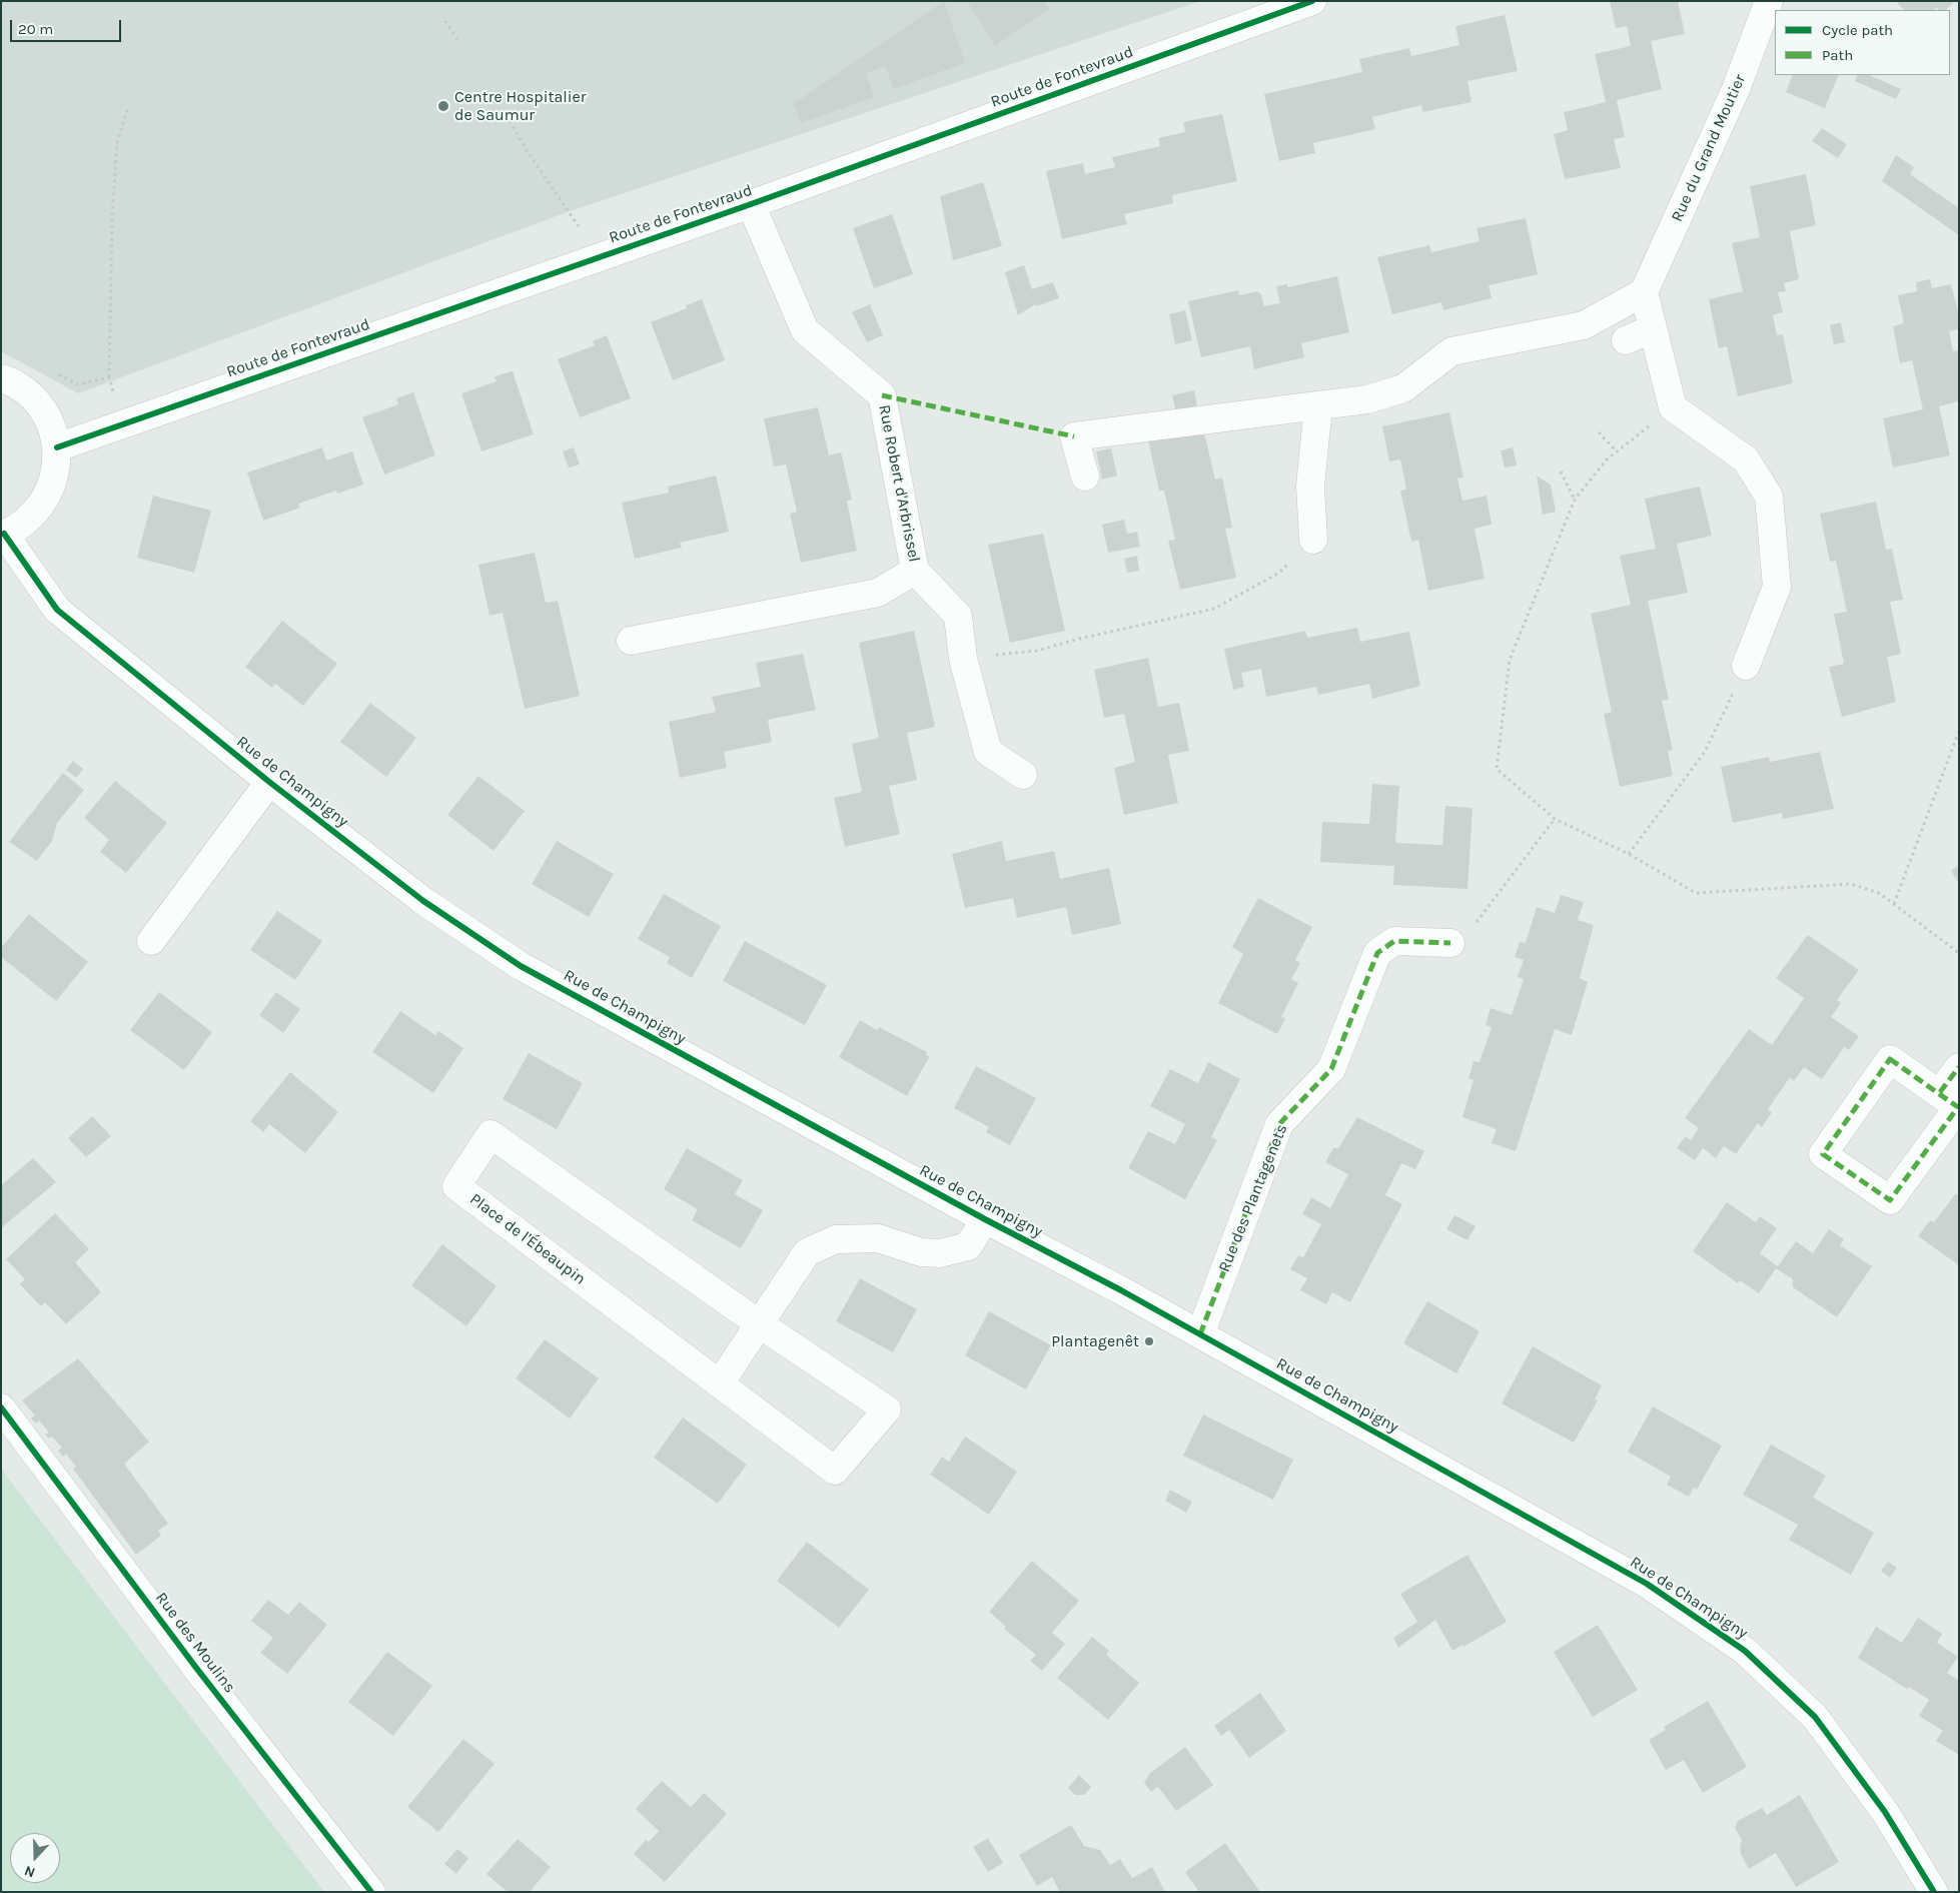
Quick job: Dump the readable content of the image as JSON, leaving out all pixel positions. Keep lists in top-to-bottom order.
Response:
{
  "streets": {
    "street": [
      "Route de Fontevraud",
      "Rue du Grand Moutier",
      "Rue Robert d'Arbrissel",
      "Rue de Champigny",
      "Rue des Plantagenets",
      "Place de l'Ébeaupin",
      "Rue des Moulins"
    ]
  },
  "crossings": [
    ["Route de Fontevraud", "Rue Robert d'Arbrissel"],
    ["Rue de Champigny", "Rue des Plantagenets"]
  ],
  "places": ["Centre Hospitalier de Saumur", "Plantagenêt"],
  "legend": ["Cycle path", "Path"],
  "scale_bar": "20 m",
  "north": "bottom"
}
